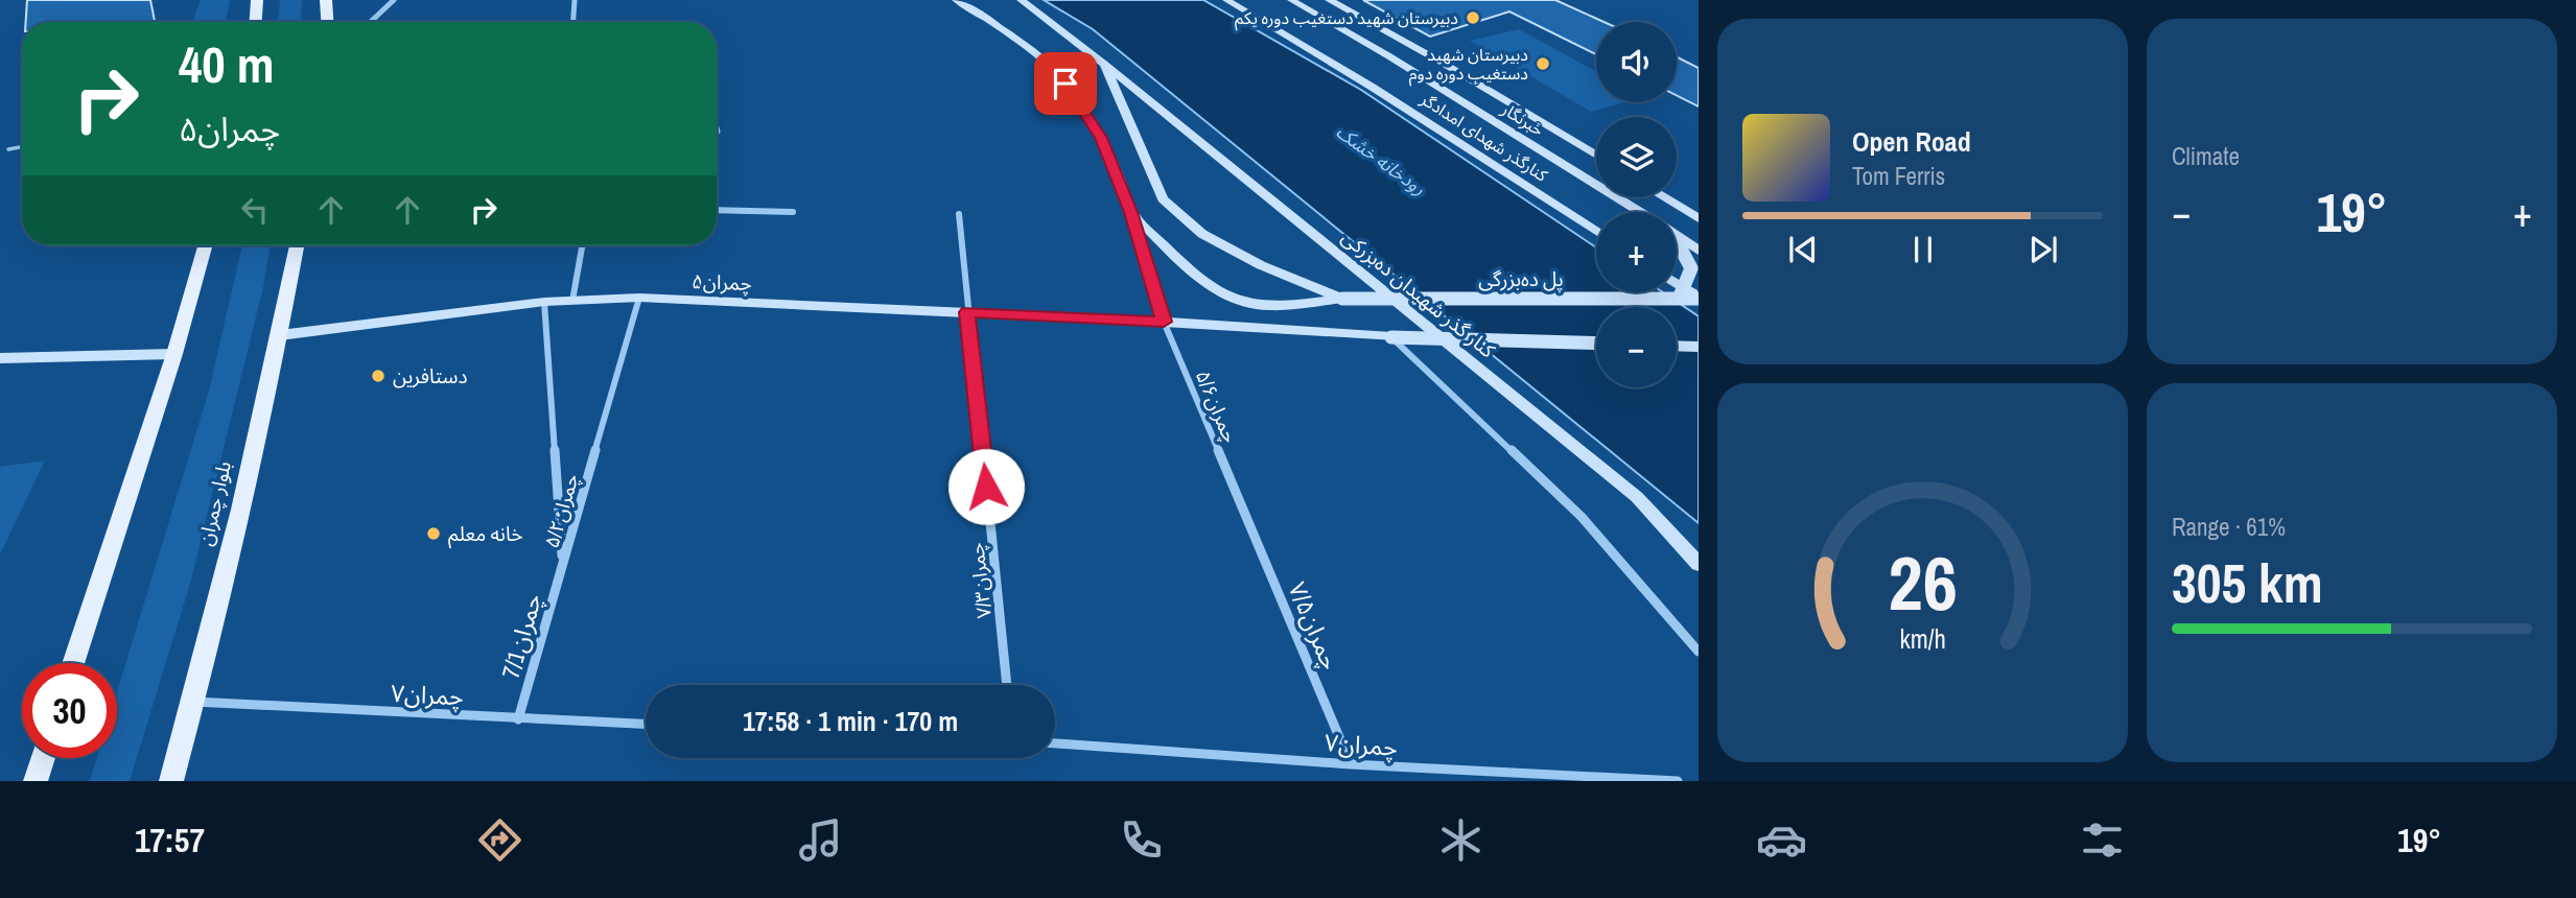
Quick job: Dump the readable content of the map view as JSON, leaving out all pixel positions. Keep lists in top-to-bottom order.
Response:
{
  "streets": {
    "main road": [
      "خبرنگار",
      "کنارگذر شهدای امدادگر",
      "پل ده‌بزرگی",
      "چمران۵",
      "کنار گذر شهیدان ده‌بزرکی",
      "بلوار چمران"
    ],
    "street": [
      "چمران۵/۶",
      "چمران۵/۲",
      "چمران۷/۳",
      "چمران۷/۵",
      "7/1چمران",
      "چمران۷"
    ]
  },
  "crossings": [
    ["چمران۵", "چمران۵/۶"],
    ["چمران۵", "بلوار چمران"],
    ["چمران۵", "چمران۵/۲"],
    ["چمران۵", "چمران۷/۳"],
    ["چمران۵/۶", "چمران۷/۵"],
    ["بلوار چمران", "چمران۷"],
    ["چمران۵/۲", "7/1چمران"],
    ["چمران۷/۵", "چمران۷"],
    ["7/1چمران", "چمران۷"]
  ],
  "water": ["رودخانه خشک"],
  "places": [
    "دبیرستان شهید دستغیب دوره یکم",
    "دبیرستان شهید دستغیب دوره دوم",
    "دستافرین",
    "خانه معلم"
  ],
  "page": {
    "tile": [
      "Climate",
      ["Range · 61%", "305 km"]
    ],
    "map_buttons": ["+", "−"],
    "turn": ["40 m", "چمران۵"],
    "song": ["Open Road", "Tom Ferris"],
    "heat": ["−", "19°", "+"],
    "limit": "30",
    "trip": "17:58 · 1 min · 170 m",
    "tabs": ["17:57", "19°"],
    "gauge": ["26", "km/h"]
  }
}
